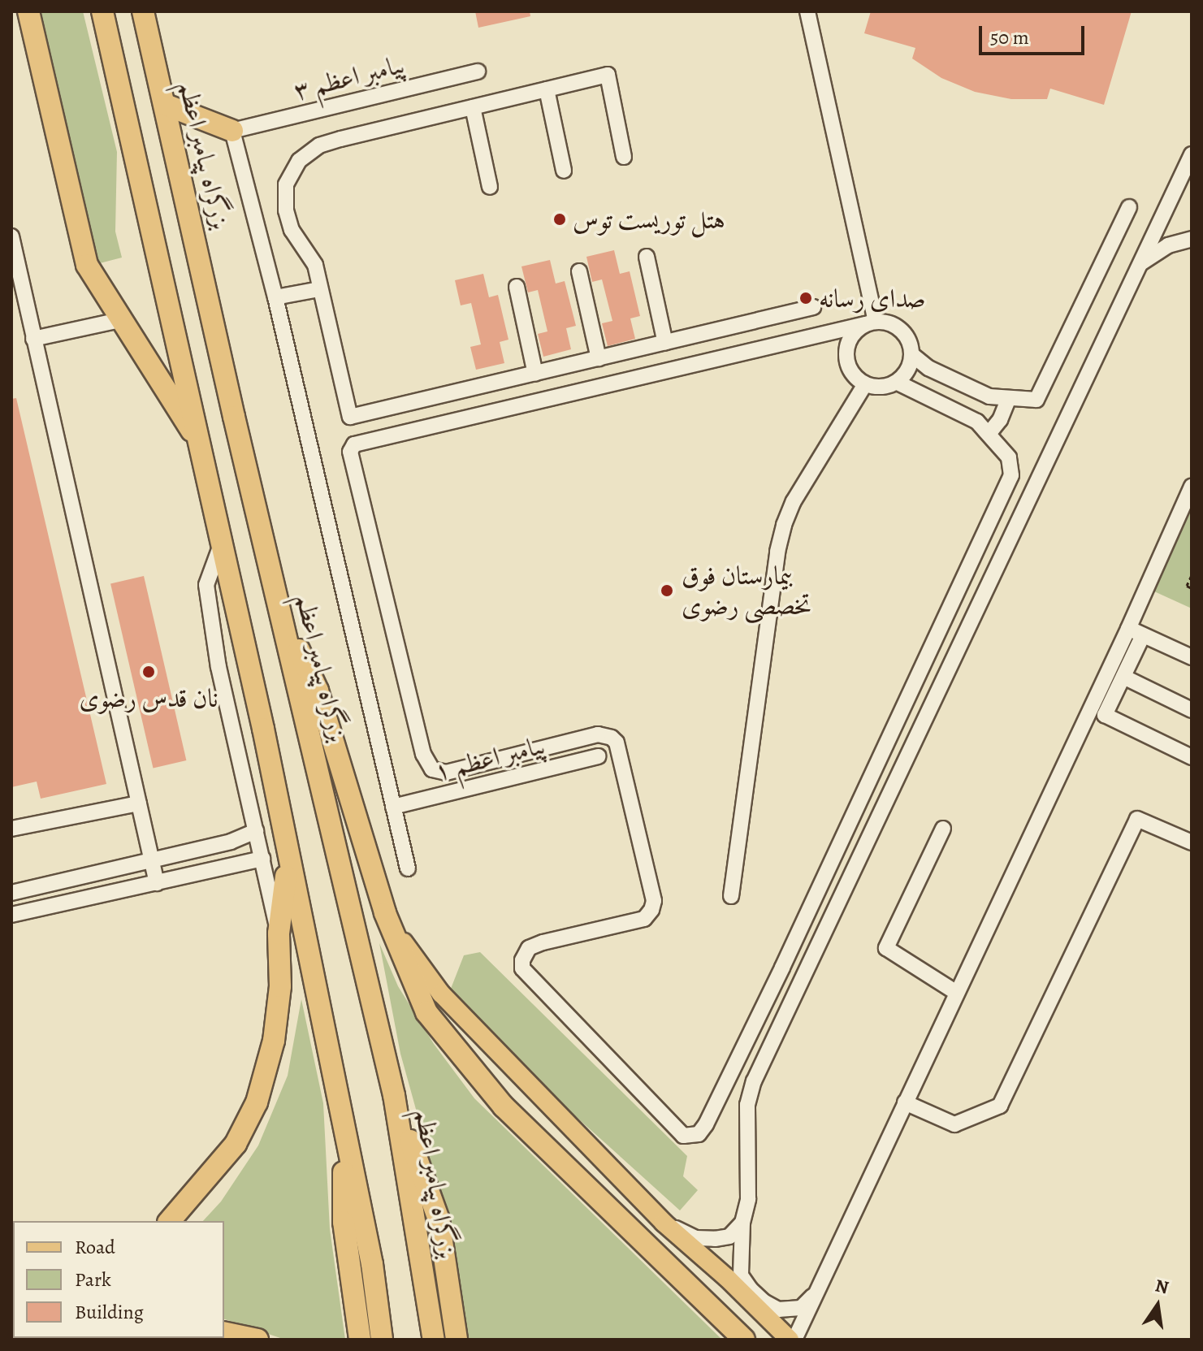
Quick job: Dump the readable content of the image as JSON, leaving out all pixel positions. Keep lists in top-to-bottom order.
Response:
{
  "streets": {
    "highway": ["بزرگراه پیامبر اعظم"],
    "street": ["پیامبر اعظم ۳", "پیامبر اعظم ۱"]
  },
  "places": [
    "هتل توریست توس",
    "صدای رسانه",
    "بیمارستان فوق تخصصی رضوی",
    "نان قدس رضوی"
  ],
  "legend": ["Road", "Park", "Building"],
  "scale_bar": "50 m",
  "north": "top"
}
